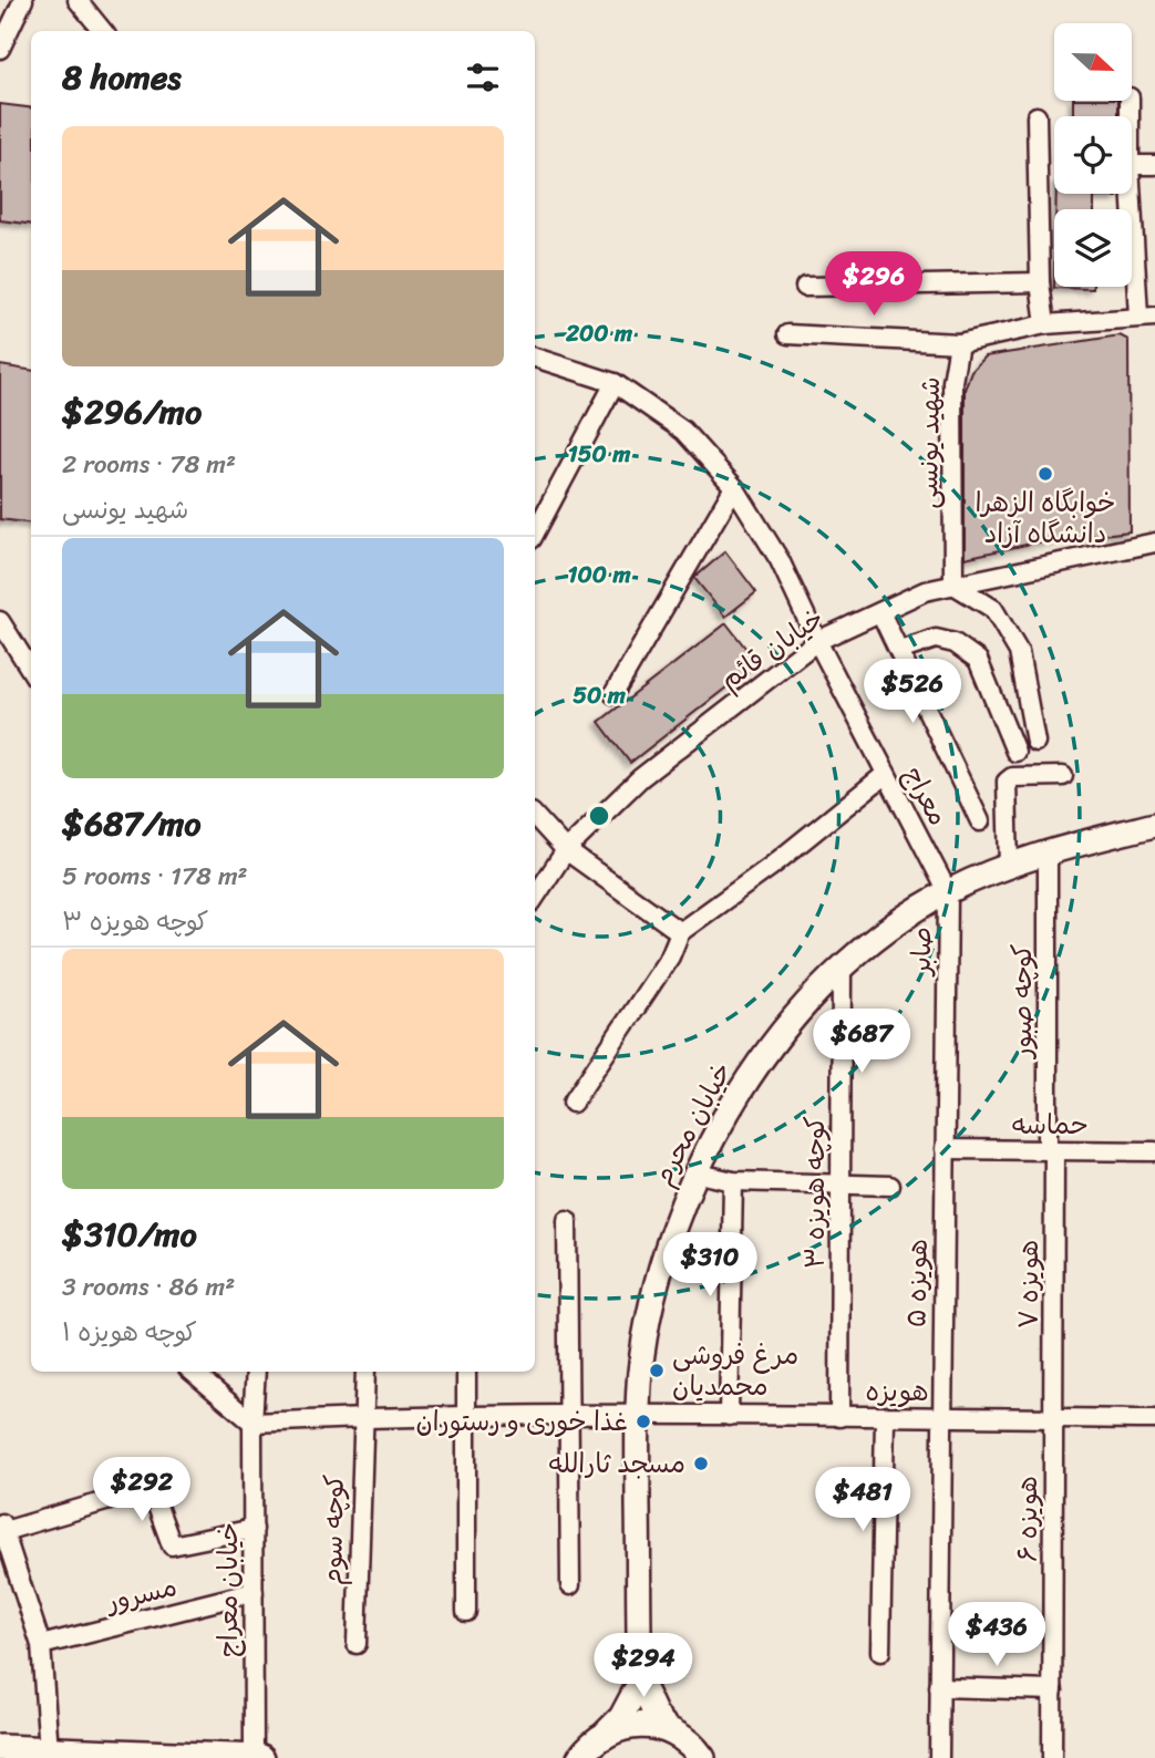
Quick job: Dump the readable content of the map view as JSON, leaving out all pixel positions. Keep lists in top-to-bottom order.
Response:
{
  "streets": {
    "street": [
      "شهید یونسی",
      "خیابان قائم",
      "معراج",
      "صابر",
      "کوچه صبور",
      "خیابان محرم",
      "حماسه",
      "کوچه هویزه ۳",
      "هویزه ۵",
      "هویزه ۷",
      "هویزه",
      "هویزه ۶",
      "کوچه سوم",
      "خیابان معراج",
      "مسرور"
    ]
  },
  "crossings": [
    ["شهید یونسی", "خیابان قائم"],
    ["خیابان قائم", "معراج"],
    ["معراج", "صابر"],
    ["معراج", "خیابان محرم"],
    ["صابر", "خیابان محرم"],
    ["صابر", "حماسه"],
    ["صابر", "هویزه ۵"],
    ["کوچه صبور", "خیابان محرم"],
    ["کوچه صبور", "حماسه"],
    ["کوچه صبور", "هویزه ۷"],
    ["خیابان محرم", "کوچه هویزه ۳"],
    ["خیابان محرم", "هویزه"],
    ["حماسه", "هویزه ۵"],
    ["حماسه", "هویزه ۷"],
    ["کوچه هویزه ۳", "هویزه"],
    ["هویزه ۵", "هویزه"],
    ["هویزه ۷", "هویزه"],
    ["هویزه ۷", "هویزه ۶"],
    ["هویزه", "هویزه ۶"],
    ["هویزه", "کوچه سوم"],
    ["هویزه", "خیابان معراج"],
    ["خیابان معراج", "مسرور"]
  ],
  "places": [
    "خوابگاه الزهرا دانشگاه آزاد",
    "مرغ فروشی محمدیان",
    "غذا خوری و رستوران",
    "مسجد ثارالله"
  ],
  "north": "right",
  "page": {
    "heading": "8 homes",
    "list": [
      {
        "name": "$296/mo",
        "note": "2 rooms · 78 m² · شهید یونسی"
      },
      {
        "name": "$687/mo",
        "note": "5 rooms · 178 m² · کوچه هویزه ۳"
      },
      {
        "name": "$310/mo",
        "note": "3 rooms · 86 m² · کوچه هویزه ۱"
      }
    ],
    "price": [
      "$296",
      "$526",
      "$687",
      "$310",
      "$292",
      "$481",
      "$436",
      "$294"
    ]
  },
  "rings": [
    "200 m",
    "150 m",
    "100 m",
    "50 m"
  ]
}
